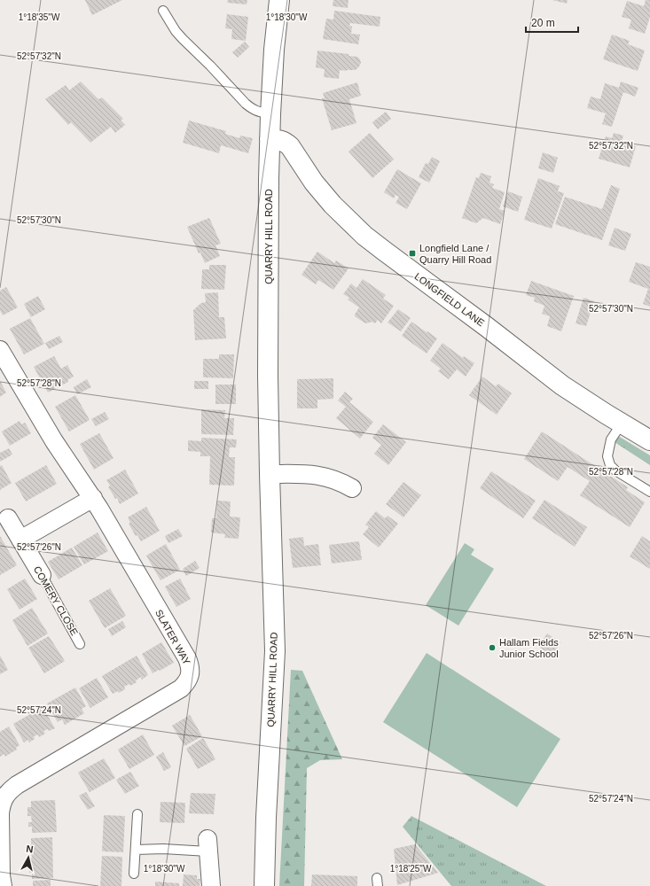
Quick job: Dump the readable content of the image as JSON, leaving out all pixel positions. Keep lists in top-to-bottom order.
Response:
{
  "streets": {
    "street": [
      "QUARRY HILL ROAD",
      "LONGFIELD LANE",
      "COMERY CLOSE",
      "SLATER WAY"
    ]
  },
  "crossings": [
    ["QUARRY HILL ROAD", "LONGFIELD LANE"]
  ],
  "places": {
    "transit": ["Longfield Lane / Quarry Hill Road"],
    "other": ["Hallam Fields Junior School"]
  },
  "scale_bar": "20 m",
  "north": "top",
  "coordinates": [
    "1°18'35\"W",
    "1°18'30\"W",
    "52°57'32\"N",
    "52°57'30\"N",
    "52°57'28\"N",
    "52°57'26\"N",
    "52°57'24\"N",
    "1°18'25\"W"
  ]
}
